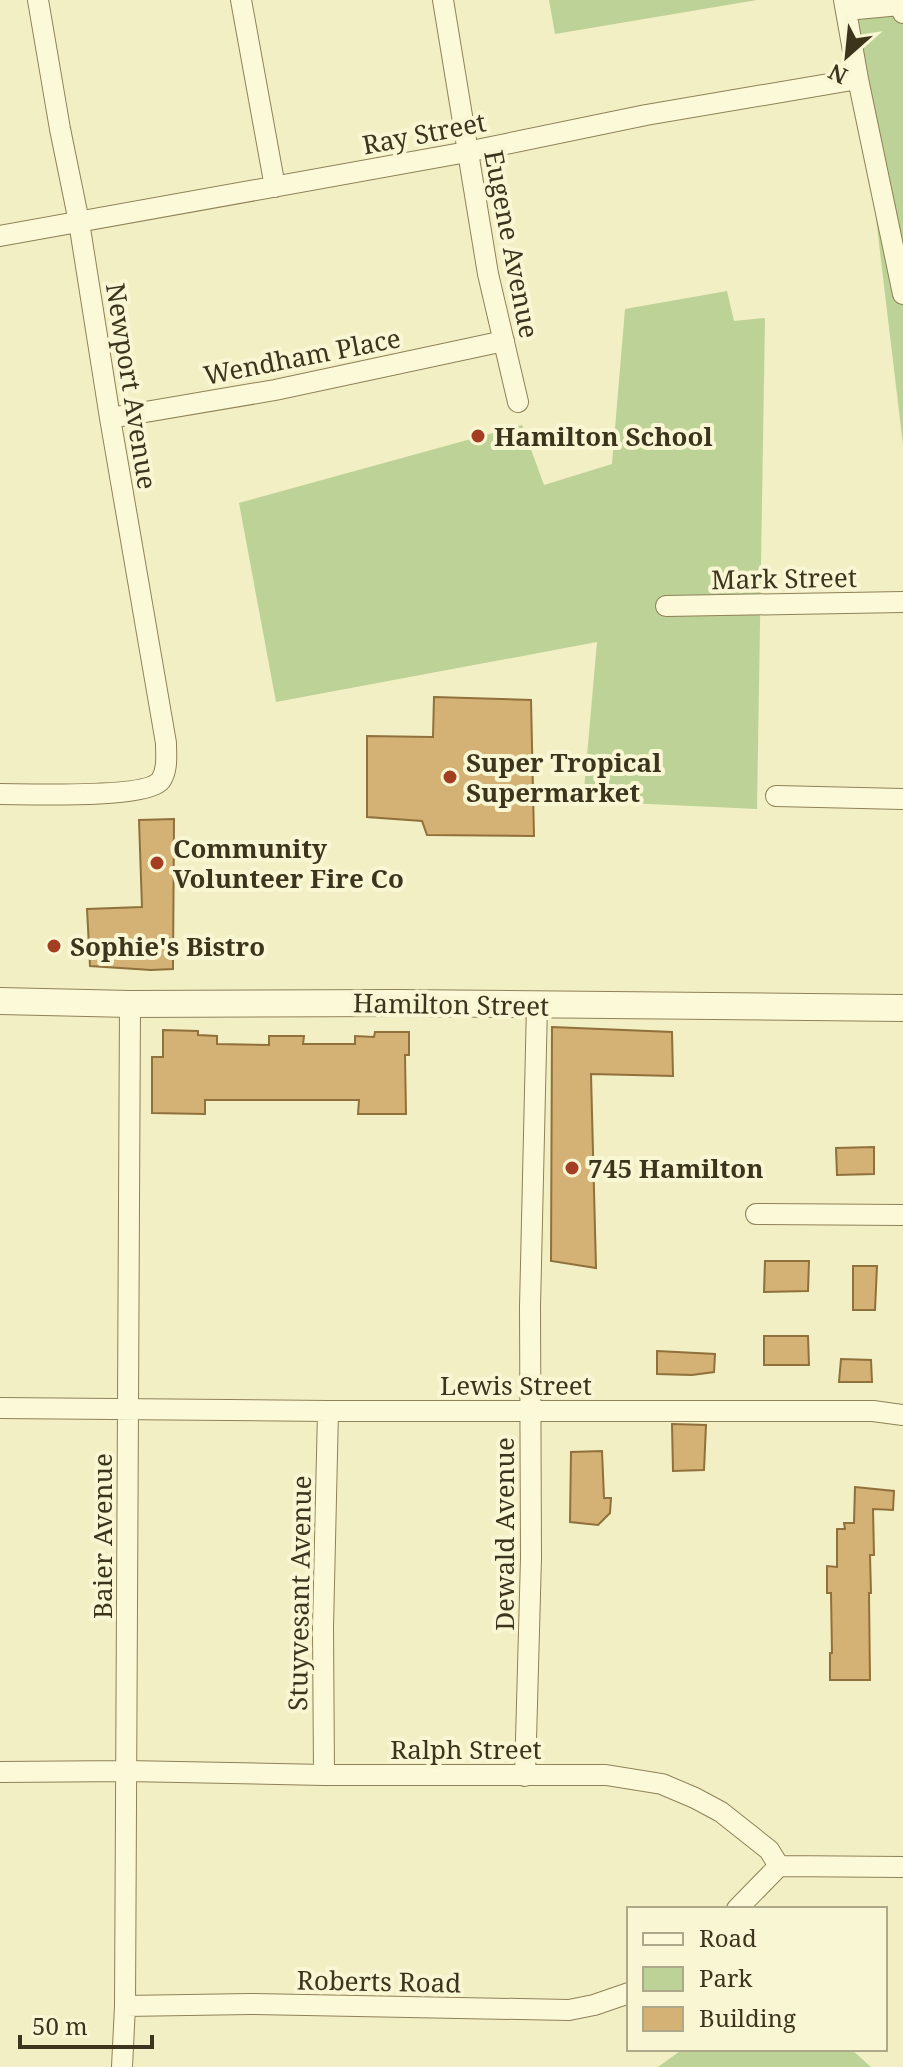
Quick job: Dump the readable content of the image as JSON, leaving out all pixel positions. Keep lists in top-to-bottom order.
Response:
{
  "streets": {
    "street": [
      "Ray Street",
      "Eugene Avenue",
      "Wendham Place",
      "Newport Avenue",
      "Mark Street",
      "Hamilton Street",
      "Lewis Street",
      "Dewald Avenue",
      "Baier Avenue",
      "Stuyvesant Avenue",
      "Ralph Street",
      "Roberts Road"
    ]
  },
  "crossings": [
    ["Ray Street", "Eugene Avenue"],
    ["Ray Street", "Newport Avenue"],
    ["Eugene Avenue", "Wendham Place"],
    ["Wendham Place", "Newport Avenue"],
    ["Hamilton Street", "Dewald Avenue"],
    ["Hamilton Street", "Baier Avenue"],
    ["Lewis Street", "Dewald Avenue"],
    ["Lewis Street", "Baier Avenue"],
    ["Lewis Street", "Stuyvesant Avenue"],
    ["Dewald Avenue", "Ralph Street"],
    ["Baier Avenue", "Ralph Street"],
    ["Baier Avenue", "Roberts Road"],
    ["Stuyvesant Avenue", "Ralph Street"]
  ],
  "places": [
    "Hamilton School",
    "Super Tropical Supermarket",
    "Community Volunteer Fire Co",
    "Sophie's Bistro",
    "745 Hamilton"
  ],
  "legend": ["Road", "Park", "Building"],
  "scale_bar": "50 m",
  "north": "bottom left"
}
